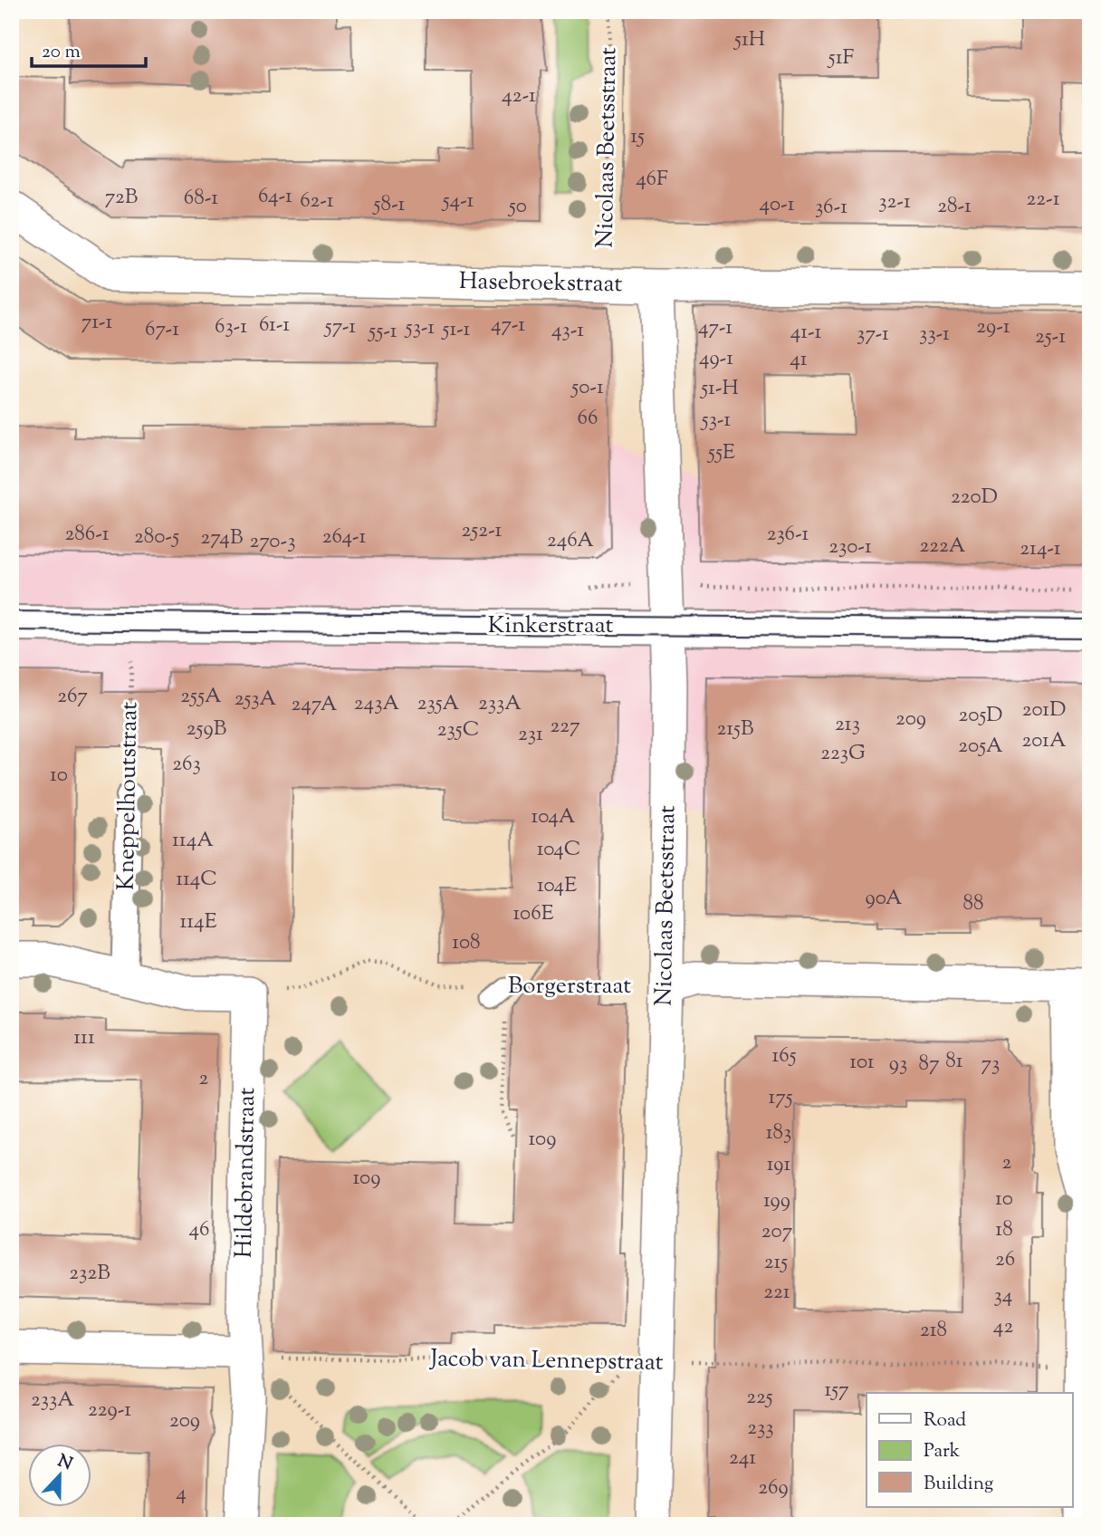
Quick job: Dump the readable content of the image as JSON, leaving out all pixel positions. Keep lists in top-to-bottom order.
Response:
{
  "streets": {
    "street": [
      "Nicolaas Beetsstraat",
      "Hasebroekstraat",
      "Kinkerstraat",
      "Kneppelhoutstraat",
      "Borgerstraat",
      "Hildebrandstraat"
    ],
    "path": ["Jacob van Lennepstraat"]
  },
  "crossings": [
    ["Nicolaas Beetsstraat", "Hasebroekstraat"],
    ["Nicolaas Beetsstraat", "Kinkerstraat"],
    ["Nicolaas Beetsstraat", "Borgerstraat"],
    ["Nicolaas Beetsstraat", "Jacob van Lennepstraat"],
    ["Kinkerstraat", "Kneppelhoutstraat"],
    ["Borgerstraat", "Hildebrandstraat"],
    ["Hildebrandstraat", "Jacob van Lennepstraat"]
  ],
  "house_numbers": [
    "51H",
    "51F",
    "42-1",
    "15",
    "46F",
    "64-1",
    "72B",
    "68-1",
    "22-1",
    "62-1",
    "54-1",
    "32-1",
    "58-1",
    "40-1",
    "50",
    "28-1",
    "36-1",
    "71-1",
    "61-1",
    "47-1",
    "63-1",
    "57-1",
    "29-1",
    "53-1",
    "47-1",
    "67-1",
    "51-1",
    "43-1",
    "55-1",
    "41-1",
    "37-1",
    "33-1",
    "25-1",
    "49-1",
    "41",
    "50-1",
    "51-H",
    "66",
    "53-1",
    "55E",
    "220D",
    "252-1",
    "286-1",
    "236-1",
    "280-5",
    "264-1",
    "274B",
    "246A",
    "270-3",
    "222A",
    "230-1",
    "214-1",
    "267",
    "255A",
    "253A",
    "243A",
    "235A",
    "233A",
    "247A",
    "201D",
    "205D",
    "209",
    "213",
    "227",
    "259B",
    "215B",
    "235C",
    "231",
    "201A",
    "205A",
    "223G",
    "263",
    "10",
    "104A",
    "114A",
    "104C",
    "114C",
    "104E",
    "90A",
    "88",
    "106E",
    "114E",
    "108",
    "111",
    "165",
    "81",
    "101",
    "93",
    "87",
    "73",
    "2",
    "175",
    "183",
    "109",
    "2",
    "191",
    "109",
    "10",
    "199",
    "46",
    "18",
    "207",
    "26",
    "215",
    "232B",
    "221",
    "34",
    "42",
    "218",
    "157",
    "225",
    "233A",
    "229-1",
    "209",
    "233",
    "241",
    "269",
    "4"
  ],
  "legend": ["Road", "Park", "Building"],
  "scale_bar": "20 m",
  "north": "top"
}
